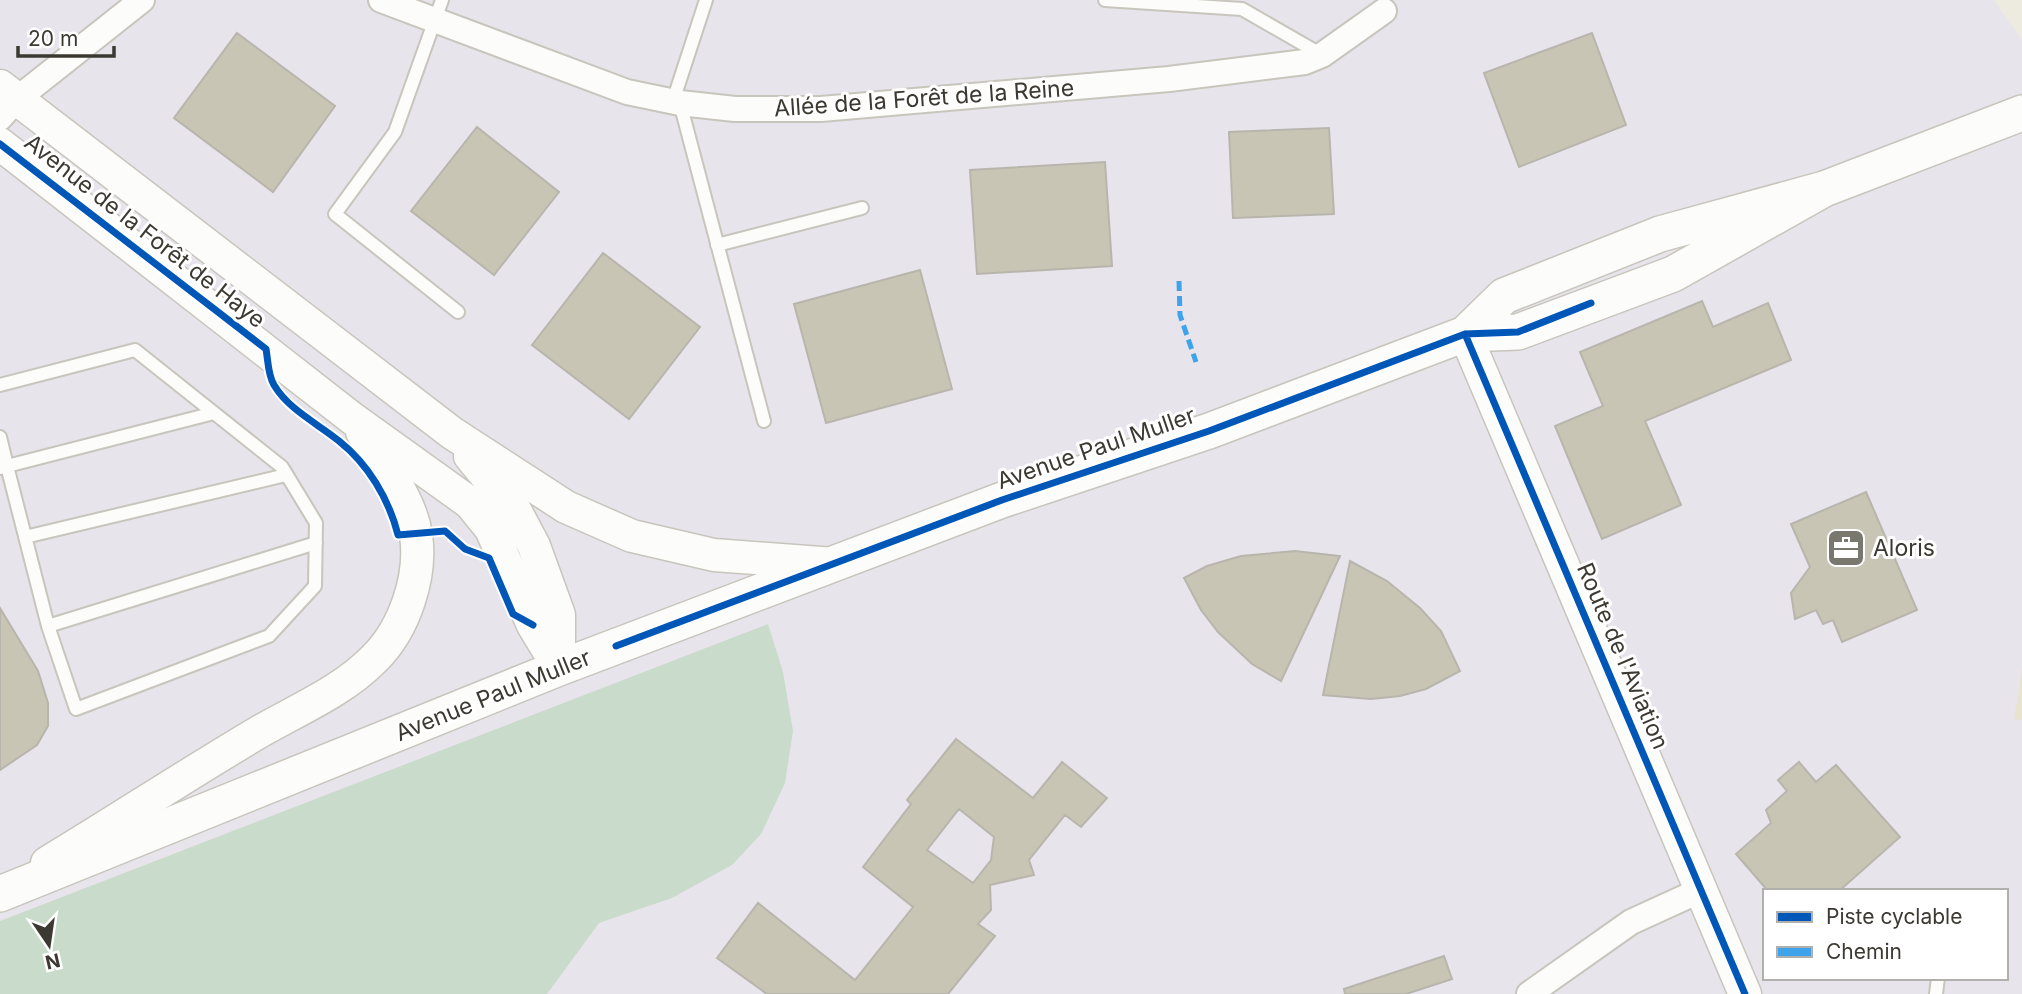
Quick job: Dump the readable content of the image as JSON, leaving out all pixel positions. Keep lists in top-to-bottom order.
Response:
{
  "streets": {
    "main road": ["Avenue Paul Muller"],
    "street": ["Allée de la Forêt de la Reine", "Avenue de la Forêt de Haye", "Route de l'Aviation"]
  },
  "crossings": [
    ["Avenue de la Forêt de Haye", "Avenue Paul Muller"],
    ["Avenue Paul Muller", "Route de l'Aviation"]
  ],
  "places": {
    "office": ["Aloris"]
  },
  "legend": ["Piste cyclable", "Chemin"],
  "scale_bar": "20 m",
  "north": "bottom"
}
